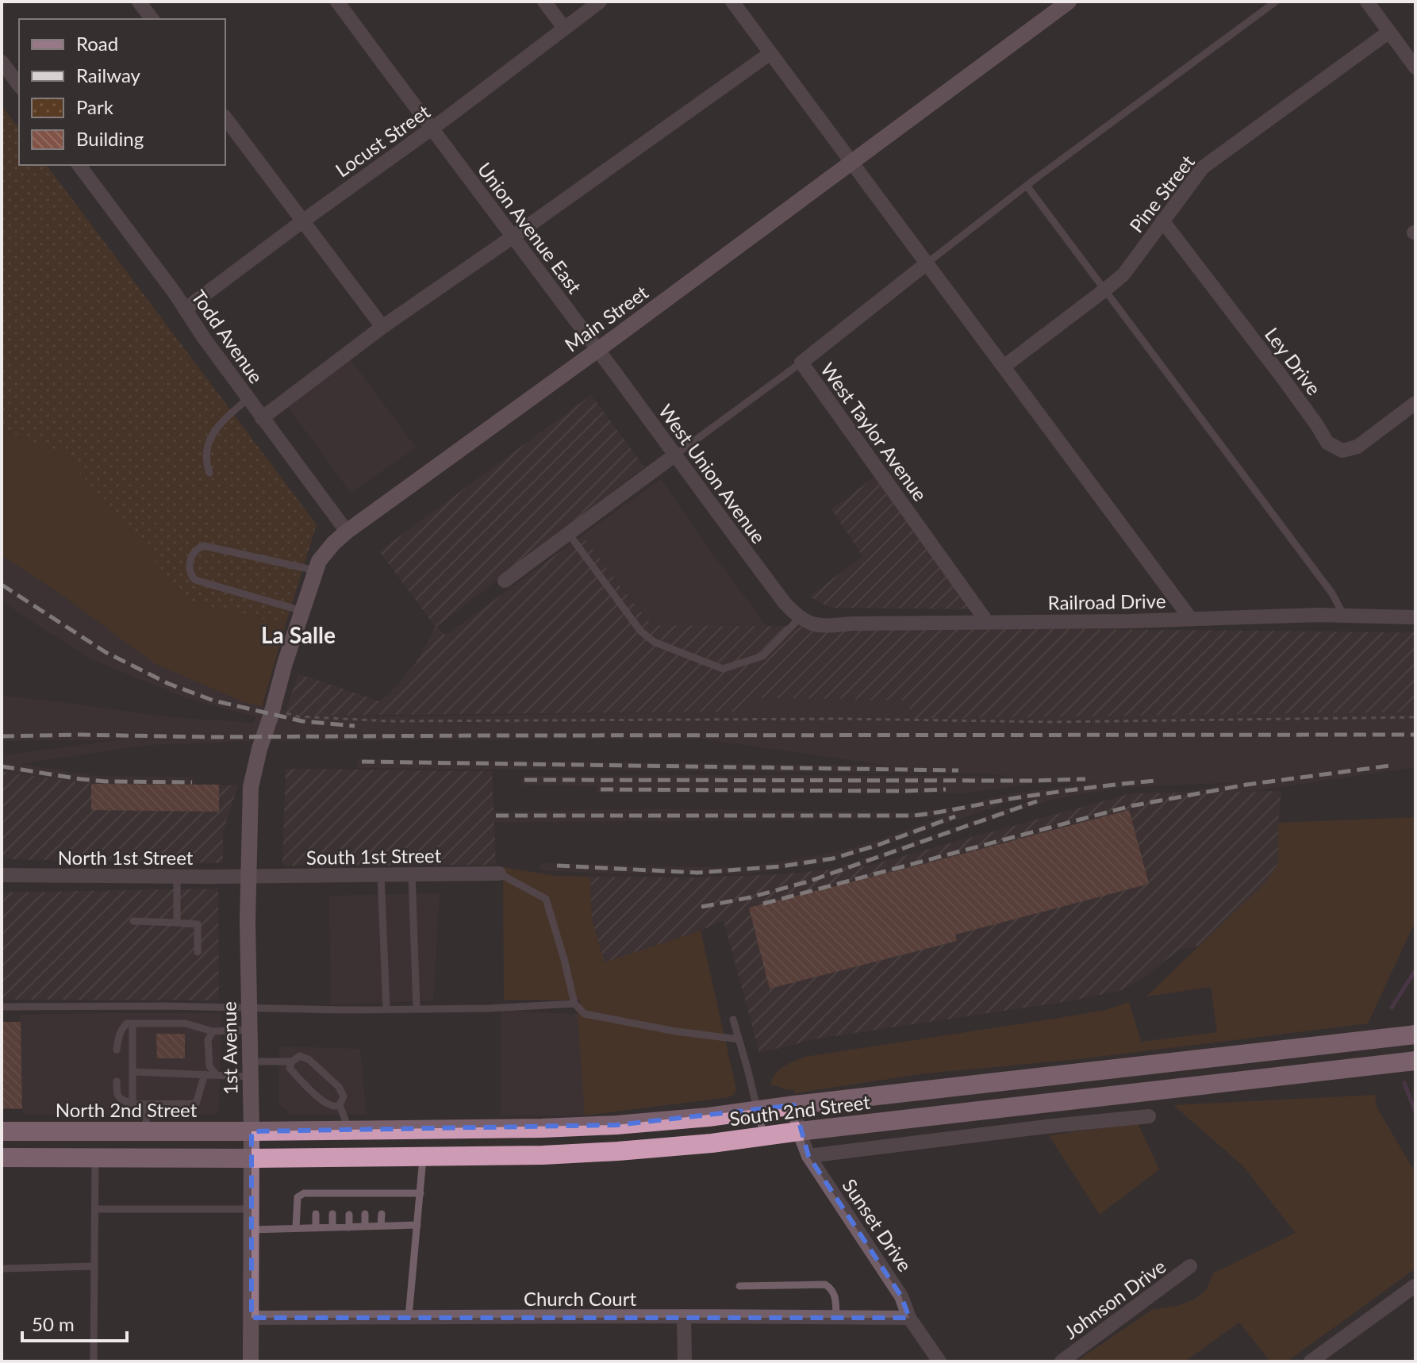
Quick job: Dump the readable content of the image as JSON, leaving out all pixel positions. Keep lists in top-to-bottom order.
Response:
{
  "streets": {
    "highway": ["North 2nd Street", "South 2nd Street"],
    "street": [
      "Locust Street",
      "Pine Street",
      "Union Avenue East",
      "Main Street",
      "Todd Avenue",
      "Ley Drive",
      "West Taylor Avenue",
      "West Union Avenue",
      "Railroad Drive",
      "South 1st Street",
      "North 1st Street",
      "1st Avenue",
      "Sunset Drive",
      "Church Court",
      "Johnson Drive"
    ]
  },
  "crossings": [
    ["Locust Street", "Union Avenue East"],
    ["Locust Street", "Todd Avenue"],
    ["Pine Street", "Ley Drive"],
    ["Union Avenue East", "Main Street"],
    ["Union Avenue East", "West Union Avenue"],
    ["Main Street", "Todd Avenue"],
    ["Main Street", "West Union Avenue"],
    ["Main Street", "1st Avenue"],
    ["West Taylor Avenue", "Railroad Drive"],
    ["West Union Avenue", "Railroad Drive"],
    ["South 1st Street", "North 1st Street"],
    ["South 1st Street", "1st Avenue"],
    ["North 1st Street", "1st Avenue"],
    ["1st Avenue", "North 2nd Street"],
    ["1st Avenue", "South 2nd Street"],
    ["1st Avenue", "Church Court"],
    ["North 2nd Street", "South 2nd Street"],
    ["South 2nd Street", "Sunset Drive"],
    ["Sunset Drive", "Church Court"]
  ],
  "districts": ["La Salle"],
  "legend": [
    "Road",
    "Railway",
    "Park",
    "Building"
  ],
  "scale_bar": "50 m"
}
